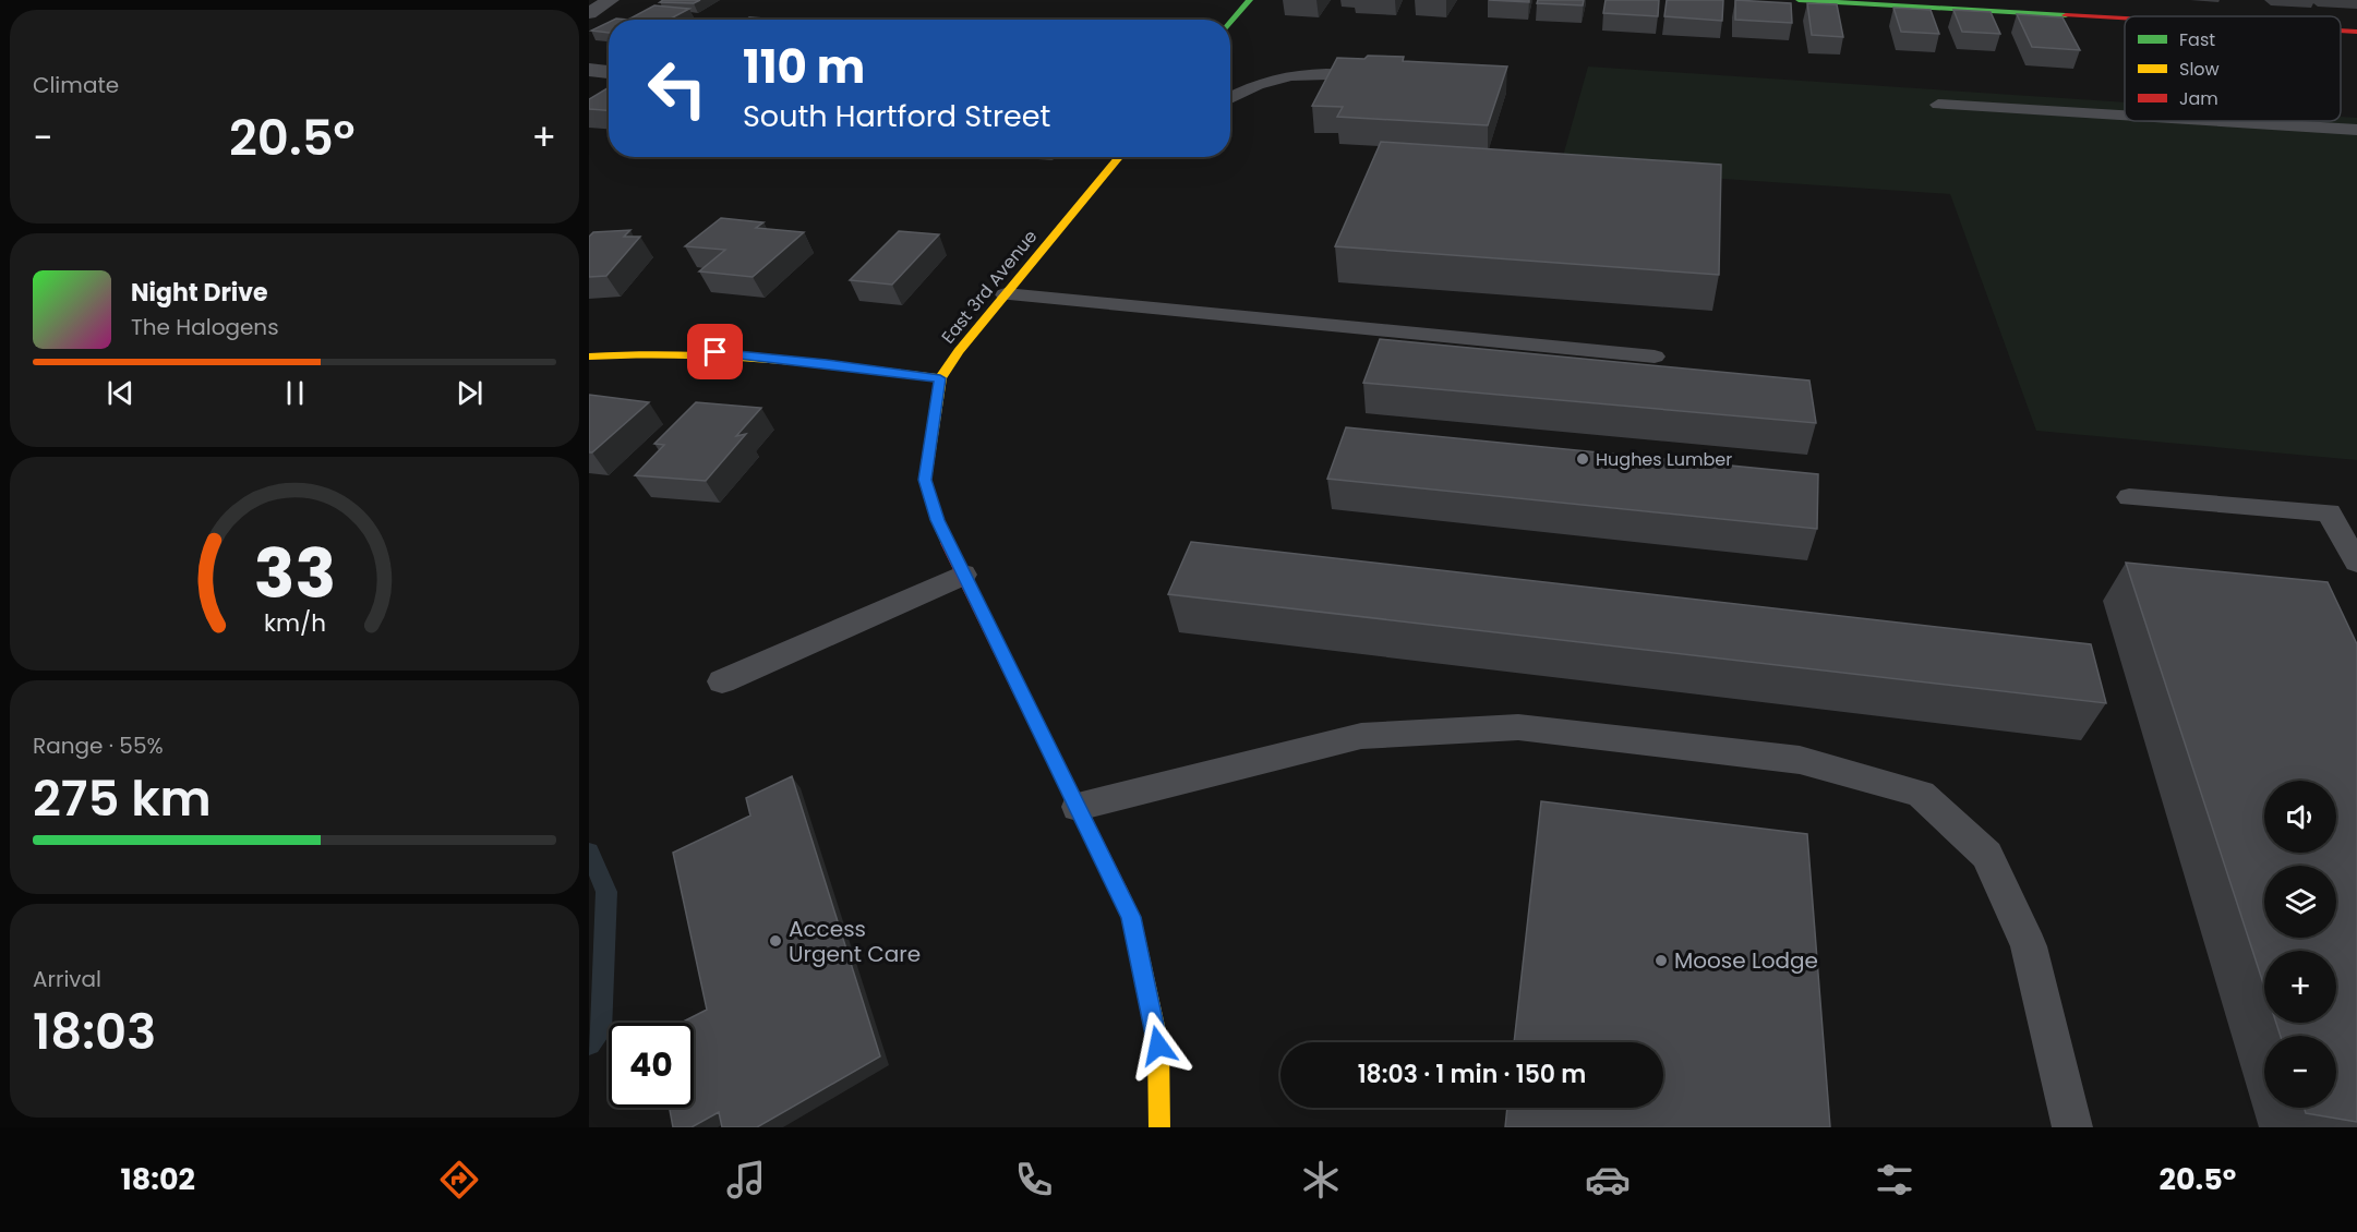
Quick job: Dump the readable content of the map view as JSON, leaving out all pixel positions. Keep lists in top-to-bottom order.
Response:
{
  "streets": {
    "street": ["East 3rd Avenue"]
  },
  "places": ["Hughes Lumber", "Access Urgent Care", "Moose Lodge"],
  "legend": ["Fast", "Slow", "Jam"],
  "page": {
    "tile": [
      "Climate",
      ["Range · 55%", "275 km"],
      ["Arrival", "18:03"]
    ],
    "turn": ["110 m", "South Hartford Street"],
    "heat": ["−", "20.5°", "+"],
    "song": ["Night Drive", "The Halogens"],
    "map_buttons": ["+", "−"],
    "limit": "40",
    "trip": "18:03 · 1 min · 150 m",
    "tabs": ["18:02", "20.5°"],
    "gauge": ["33", "km/h"]
  }
}
